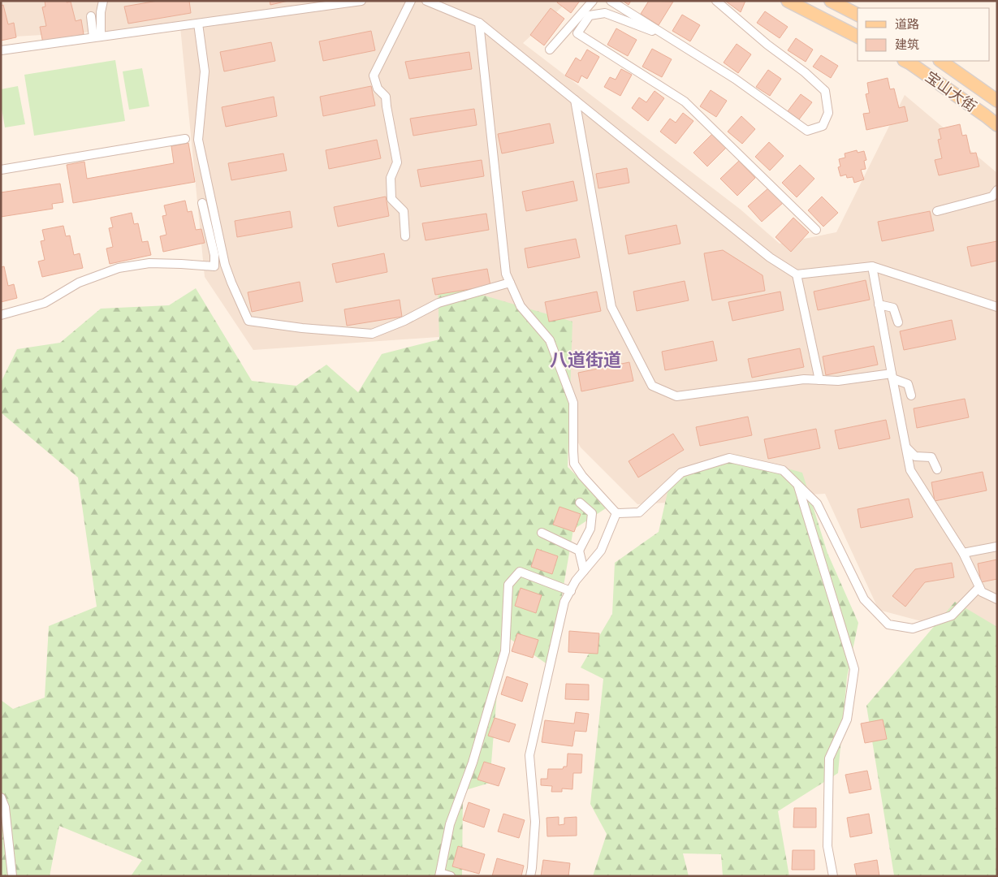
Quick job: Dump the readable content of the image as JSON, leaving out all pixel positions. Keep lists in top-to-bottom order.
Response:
{
  "streets": {
    "main road": ["宝山大街"]
  },
  "districts": ["八道街道"],
  "legend": ["道路", "建筑"]
}
